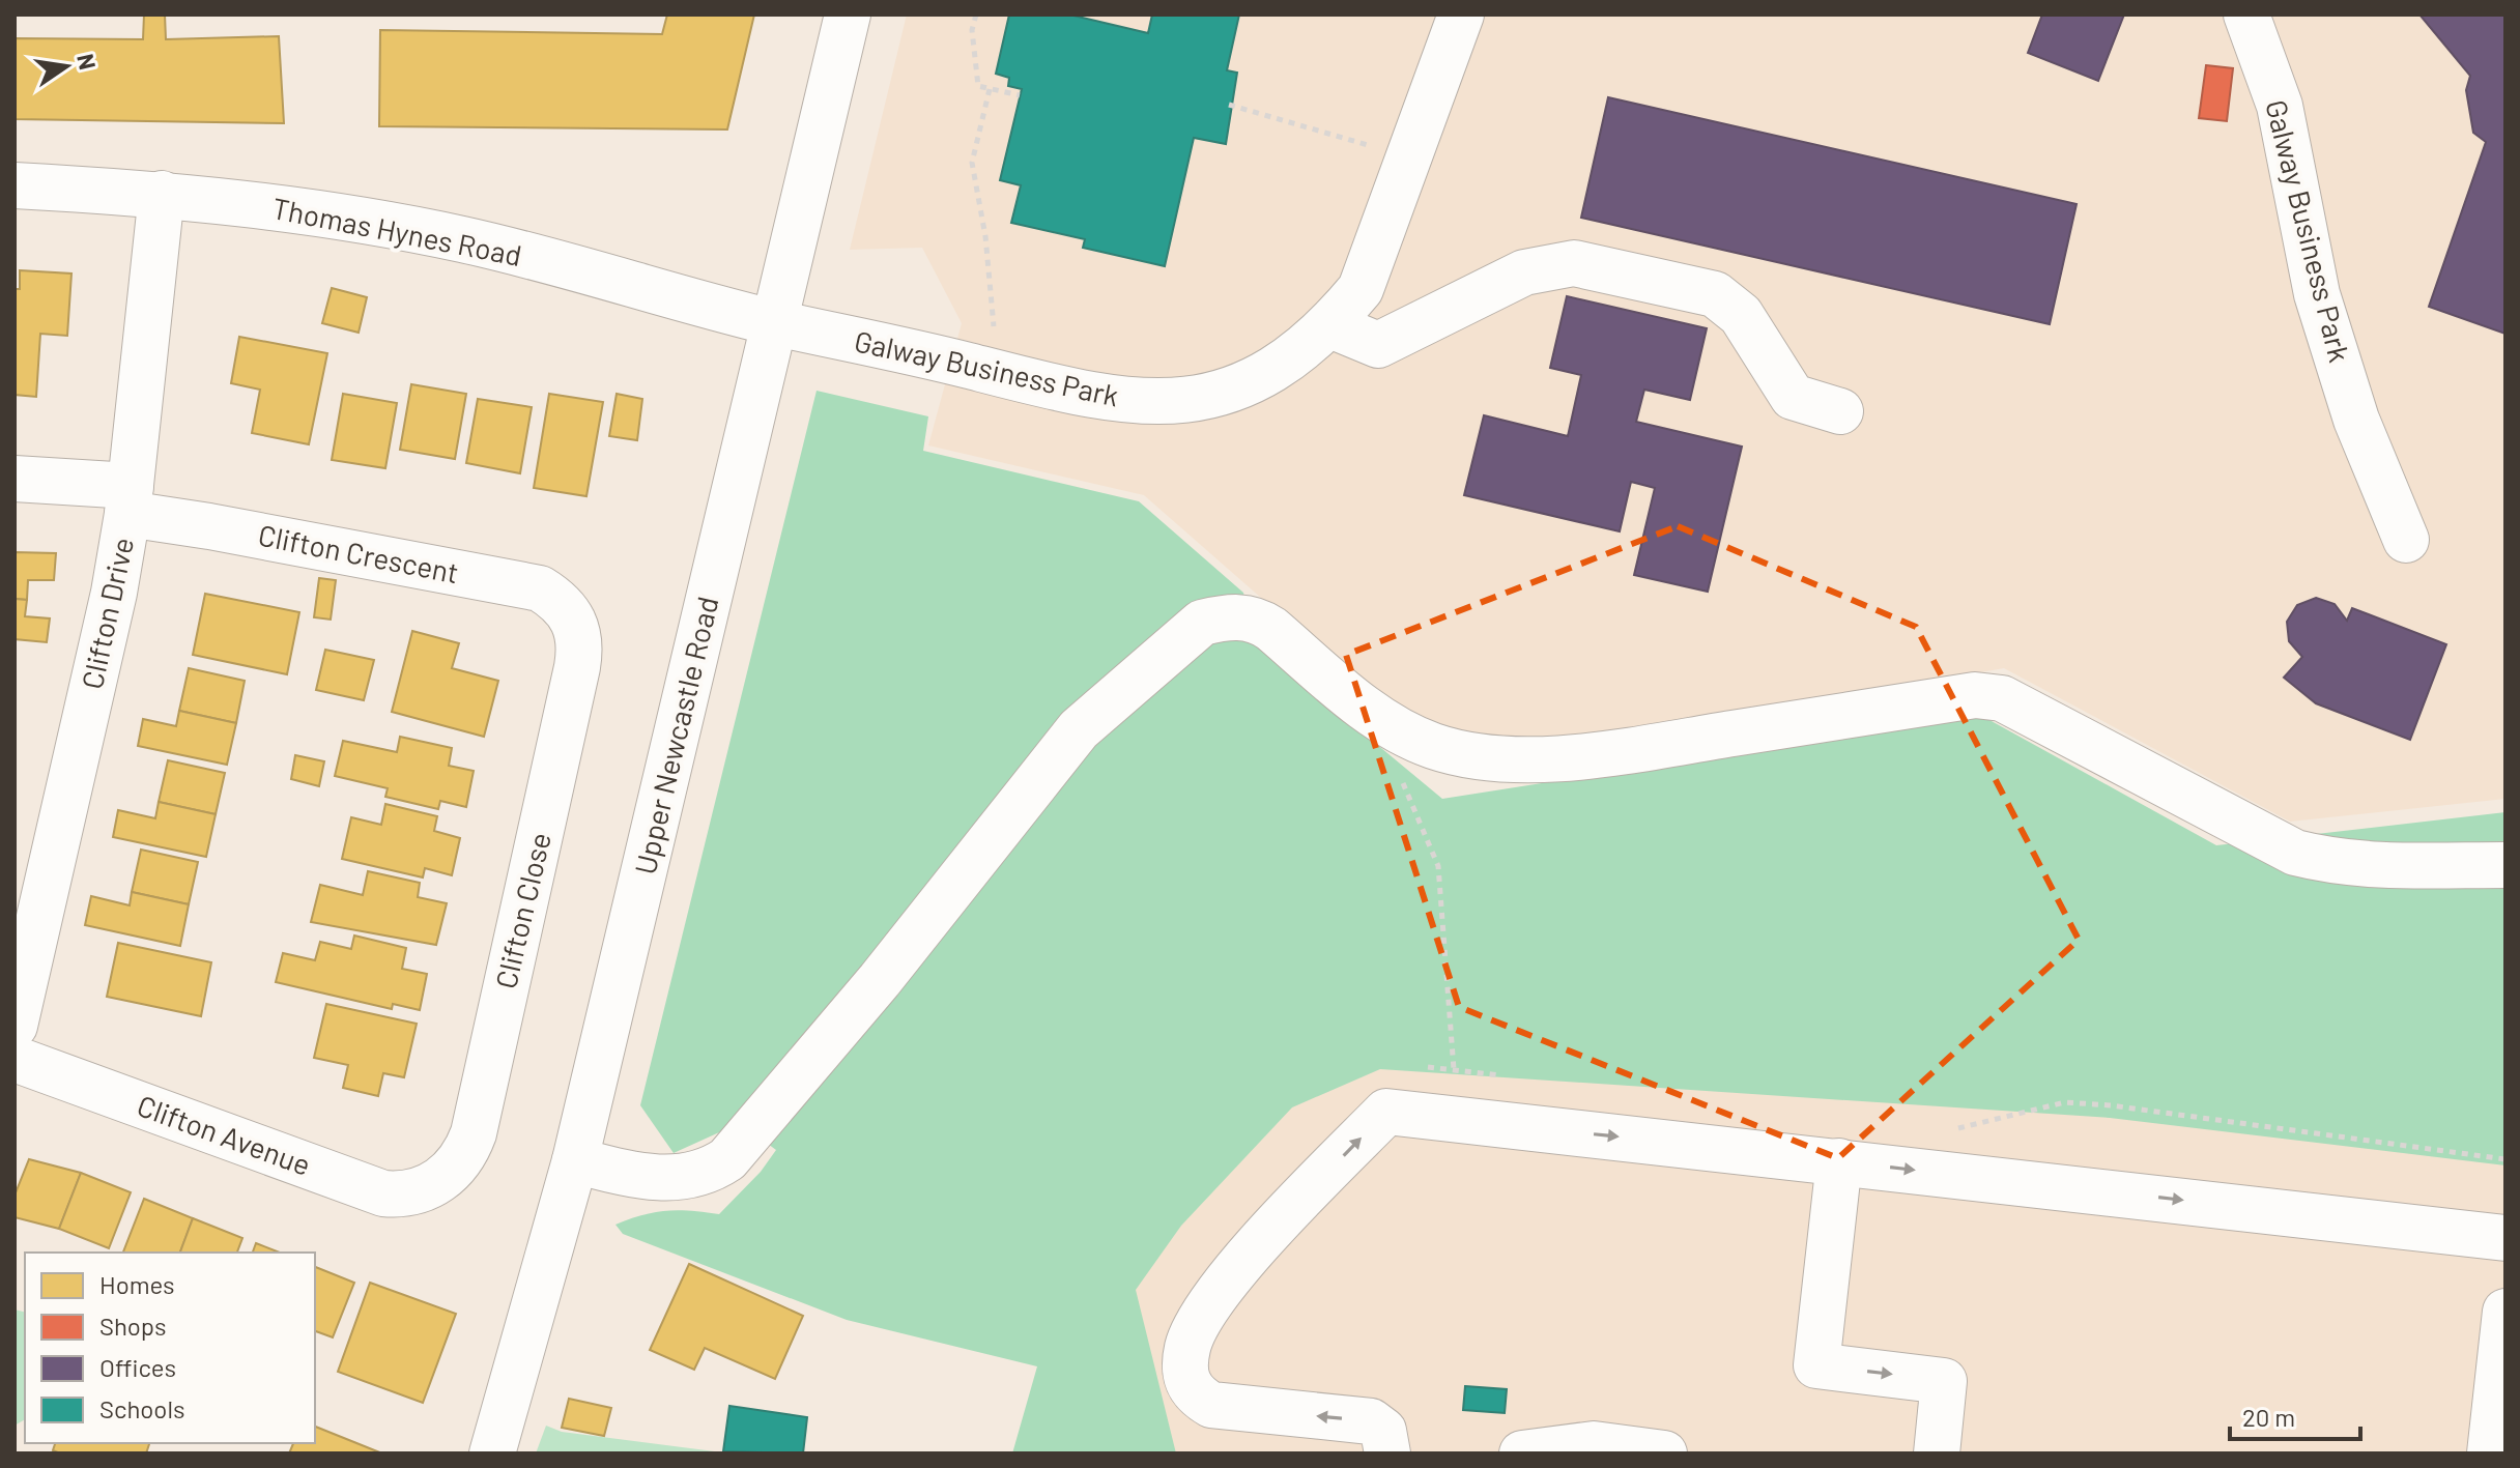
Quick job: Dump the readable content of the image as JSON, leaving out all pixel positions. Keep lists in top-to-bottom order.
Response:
{
  "streets": {
    "street": [
      "Galway Business Park",
      "Thomas Hynes Road",
      "Clifton Crescent",
      "Clifton Drive",
      "Upper Newcastle Road",
      "Clifton Close",
      "Clifton Avenue"
    ]
  },
  "crossings": [
    ["Galway Business Park", "Thomas Hynes Road"],
    ["Galway Business Park", "Upper Newcastle Road"],
    ["Thomas Hynes Road", "Clifton Drive"],
    ["Thomas Hynes Road", "Upper Newcastle Road"],
    ["Clifton Crescent", "Clifton Drive"],
    ["Clifton Crescent", "Clifton Close"],
    ["Clifton Close", "Clifton Avenue"]
  ],
  "legend": [
    "Homes",
    "Shops",
    "Offices",
    "Schools"
  ],
  "scale_bar": "20 m",
  "north": "right"
}
